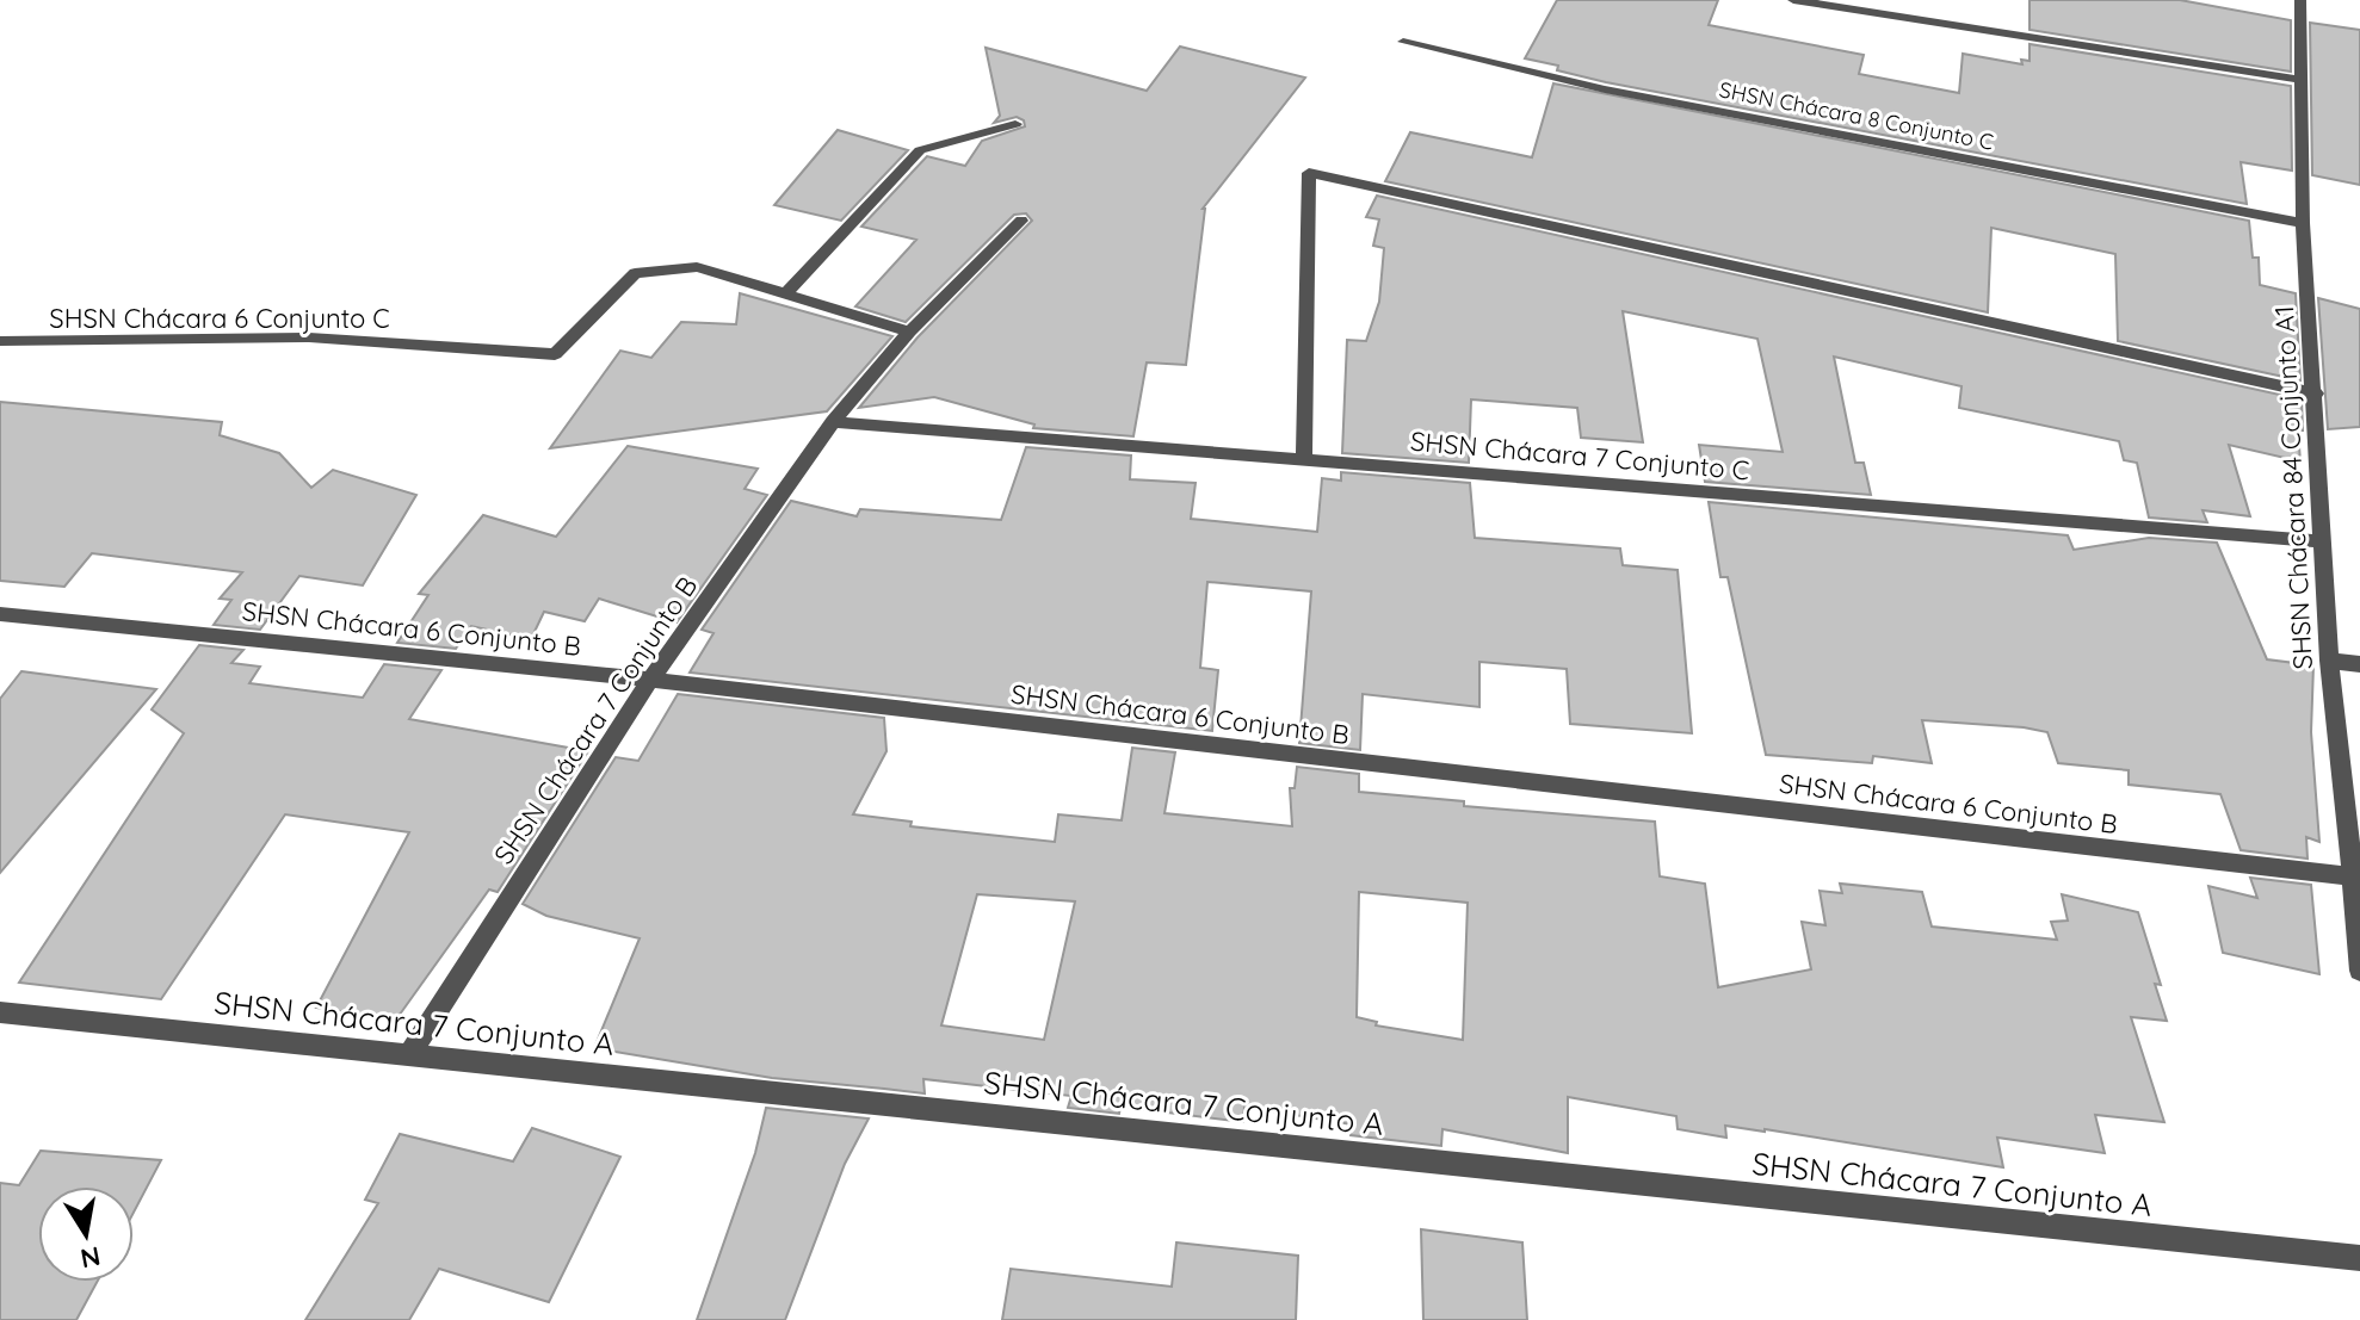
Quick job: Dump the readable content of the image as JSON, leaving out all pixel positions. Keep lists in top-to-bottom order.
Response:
{
  "streets": {
    "street": [
      "SHSN Chácara 8 Conjunto C",
      "SHSN Chácara 6 Conjunto C",
      "SHSN Chácara 7 Conjunto C",
      "SHSN Chácara 84 Conjunto A1",
      "SHSN Chácara 6 Conjunto B",
      "SHSN Chácara 7 Conjunto B",
      "SHSN Chácara 7 Conjunto A"
    ]
  },
  "crossings": [
    ["SHSN Chácara 8 Conjunto C", "SHSN Chácara 84 Conjunto A1"],
    ["SHSN Chácara 6 Conjunto C", "SHSN Chácara 7 Conjunto B"],
    ["SHSN Chácara 7 Conjunto C", "SHSN Chácara 84 Conjunto A1"],
    ["SHSN Chácara 7 Conjunto C", "SHSN Chácara 7 Conjunto B"],
    ["SHSN Chácara 84 Conjunto A1", "SHSN Chácara 6 Conjunto B"],
    ["SHSN Chácara 6 Conjunto B", "SHSN Chácara 7 Conjunto B"],
    ["SHSN Chácara 7 Conjunto B", "SHSN Chácara 7 Conjunto A"]
  ],
  "north": "bottom"
}
